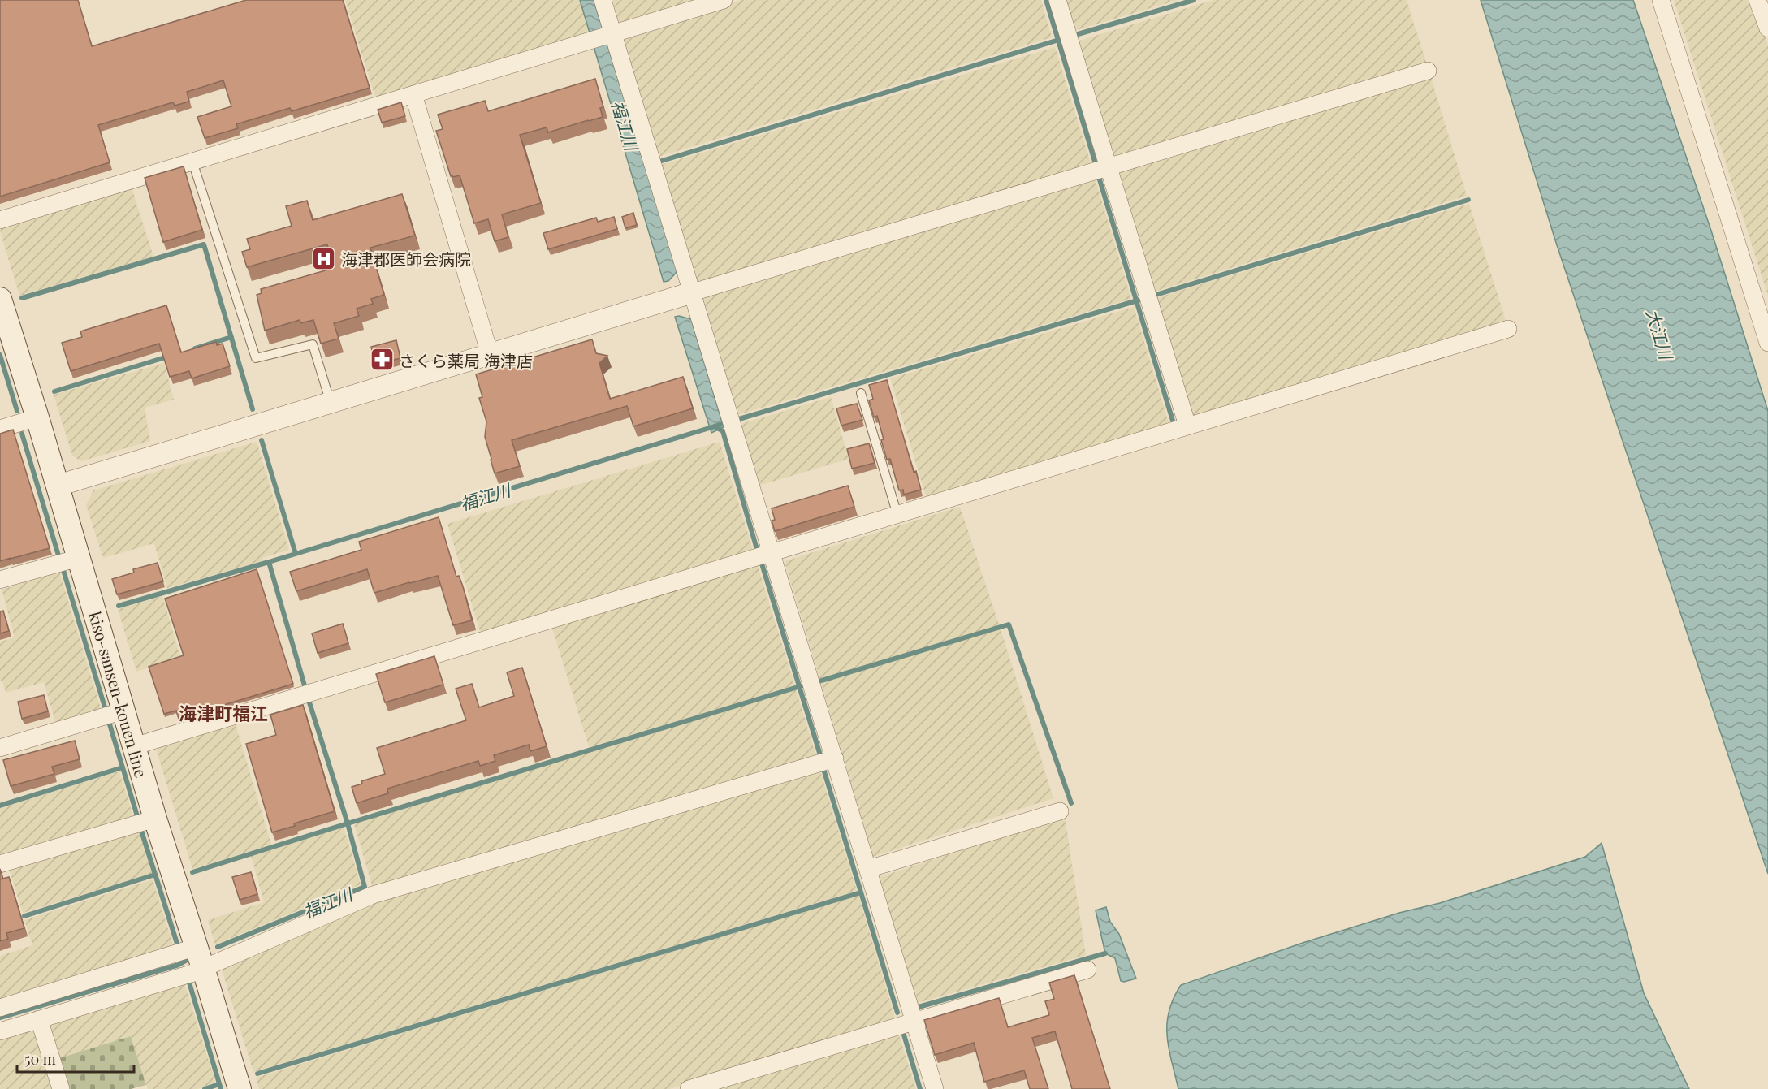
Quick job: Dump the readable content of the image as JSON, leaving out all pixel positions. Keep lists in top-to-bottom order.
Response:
{
  "streets": {
    "main road": ["kiso-sansen-kouen line"]
  },
  "districts": ["海津町福江"],
  "water": ["福江川", "大江川"],
  "places": {
    "hospital": ["海津郡医師会病院"],
    "pharmacy": ["さくら薬局 海津店"]
  },
  "scale_bar": "50 m"
}
